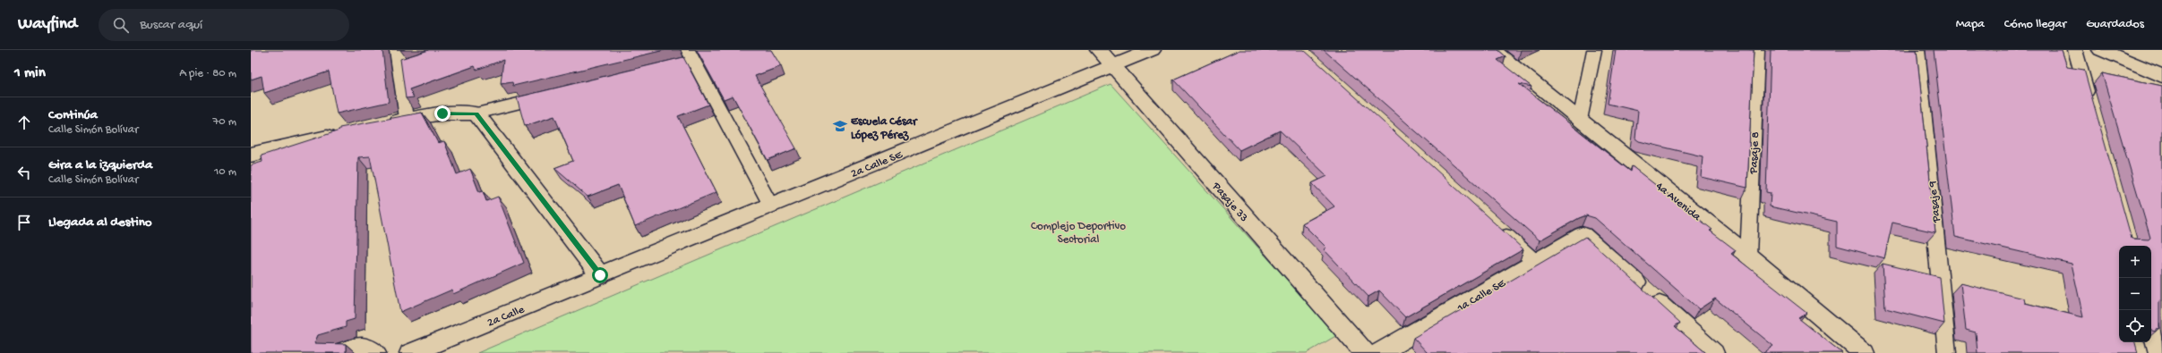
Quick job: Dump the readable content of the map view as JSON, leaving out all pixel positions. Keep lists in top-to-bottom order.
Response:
{
  "streets": {
    "street": [
      "2a Calle SE",
      "4a Avenida",
      "Pasaje 33",
      "1a Calle SE",
      "2a Calle"
    ],
    "lane": ["Pasaje 8", "Pasaje 9"]
  },
  "crossings": [
    ["Pasaje 8", "4a Avenida"],
    ["2a Calle SE", "Pasaje 33"],
    ["2a Calle SE", "2a Calle"]
  ],
  "parks": ["Complejo Deportivo Sectorial"],
  "places": {
    "school or university": ["Escuela César López Pérez"]
  },
  "page": {
    "header": "Wayfind",
    "search": "Buscar aquí",
    "nav": ["Mapa", "Cómo llegar", "Guardados"],
    "heading": ["1 min", "A pie · 80 m"],
    "list": [
      ["Continúa", "Calle Simón Bolívar", "70 m"],
      ["Gira a la izquierda", "Calle Simón Bolívar", "10 m"],
      "Llegada al destino"
    ],
    "map_buttons": ["+", "−"]
  }
}
